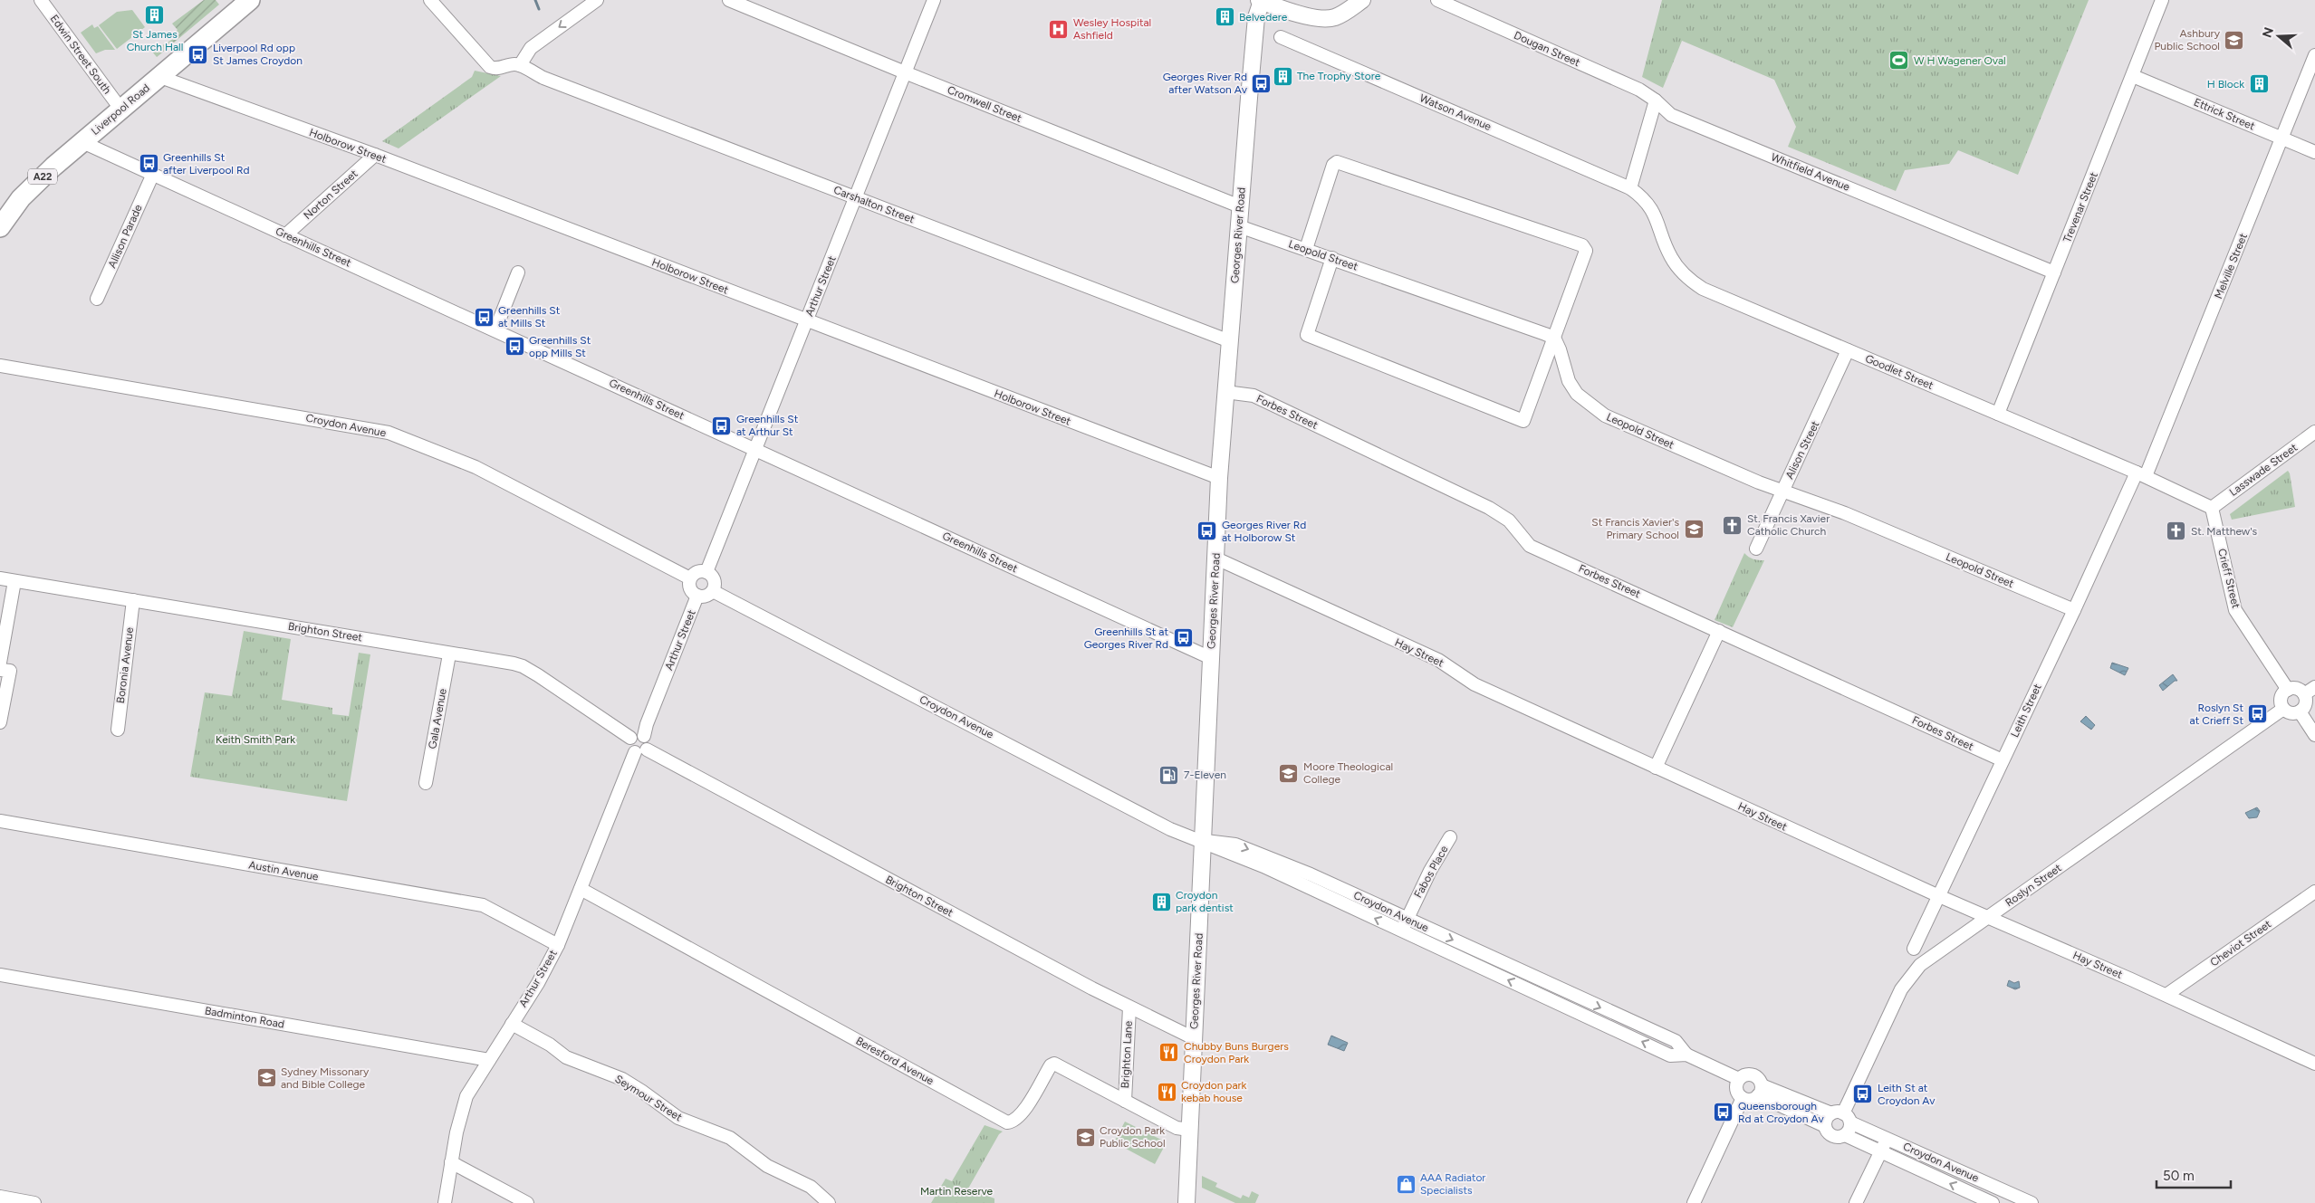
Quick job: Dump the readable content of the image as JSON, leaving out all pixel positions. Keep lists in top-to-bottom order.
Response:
{
  "streets": {
    "highway": ["Liverpool Road", "A22"],
    "main road": ["Georges River Road"],
    "street": [
      "Dougan Street",
      "Edwin Street South",
      "Cromwell Street",
      "Watson Avenue",
      "Ettrick Street",
      "Holborow Street",
      "Whitfield Avenue",
      "Norton Street",
      "Carshalton Street",
      "Trevenar Street",
      "Allison Parade",
      "Greenhills Street",
      "Leopold Street",
      "Melville Street",
      "Arthur Street",
      "Goodlet Street",
      "Forbes Street",
      "Croydon Avenue",
      "Alison Street",
      "Lasswade Street",
      "Crieff Street",
      "Brighton Street",
      "Hay Street",
      "Boronia Avenue",
      "Leith Street",
      "Gala Avenue",
      "Austin Avenue",
      "Fabos Place",
      "Roslyn Street",
      "Cheviot Street",
      "Badminton Road",
      "Brighton Lane",
      "Beresford Avenue",
      "Seymour Street"
    ]
  },
  "crossings": [
    ["Dougan Street", "Whitfield Avenue"],
    ["Edwin Street South", "Liverpool Road"],
    ["Cromwell Street", "Georges River Road"],
    ["Cromwell Street", "Arthur Street"],
    ["Liverpool Road", "Holborow Street"],
    ["Liverpool Road", "Greenhills Street"],
    ["Watson Avenue", "Goodlet Street"],
    ["Ettrick Street", "Trevenar Street"],
    ["Ettrick Street", "Melville Street"],
    ["Holborow Street", "Norton Street"],
    ["Holborow Street", "Georges River Road"],
    ["Holborow Street", "Arthur Street"],
    ["Whitfield Avenue", "Trevenar Street"],
    ["Norton Street", "Greenhills Street"],
    ["Carshalton Street", "Georges River Road"],
    ["Carshalton Street", "Arthur Street"],
    ["Trevenar Street", "Goodlet Street"],
    ["Georges River Road", "Greenhills Street"],
    ["Georges River Road", "Leopold Street"],
    ["Georges River Road", "Forbes Street"],
    ["Georges River Road", "Croydon Avenue"],
    ["Georges River Road", "Brighton Street"],
    ["Georges River Road", "Hay Street"],
    ["Georges River Road", "Beresford Avenue"],
    ["Allison Parade", "Greenhills Street"],
    ["Greenhills Street", "Arthur Street"],
    ["Leopold Street", "Alison Street"],
    ["Leopold Street", "Leith Street"],
    ["Melville Street", "Goodlet Street"],
    ["Melville Street", "Leith Street"],
    ["Arthur Street", "Croydon Avenue"],
    ["Arthur Street", "Brighton Street"],
    ["Arthur Street", "Austin Avenue"],
    ["Arthur Street", "Badminton Road"],
    ["Arthur Street", "Beresford Avenue"],
    ["Arthur Street", "Seymour Street"],
    ["Goodlet Street", "Alison Street"],
    ["Goodlet Street", "Lasswade Street"],
    ["Goodlet Street", "Crieff Street"],
    ["Goodlet Street", "Leith Street"],
    ["Forbes Street", "Leith Street"],
    ["Croydon Avenue", "Fabos Place"],
    ["Croydon Avenue", "Roslyn Street"],
    ["Lasswade Street", "Crieff Street"],
    ["Crieff Street", "Roslyn Street"],
    ["Brighton Street", "Boronia Avenue"],
    ["Brighton Street", "Gala Avenue"],
    ["Brighton Street", "Brighton Lane"],
    ["Hay Street", "Leith Street"],
    ["Hay Street", "Roslyn Street"],
    ["Hay Street", "Cheviot Street"],
    ["Brighton Lane", "Beresford Avenue"]
  ],
  "parks": ["Keith Smith Park", "Martin Reserve"],
  "places": {
    "building": [
      "St James Church Hall",
      "Belvedere",
      "The Trophy Store",
      "H Block",
      "Croydon park dentist"
    ],
    "hospital": ["Wesley Hospital Ashfield"],
    "school or university": [
      "Ashbury Public School",
      "St Francis Xavier's Primary School",
      "Moore Theological College",
      "Sydney Missonary and Bible College",
      "Croydon Park Public School"
    ],
    "bus stop": [
      "Liverpool Rd opp St James Croydon",
      "Georges River Rd after Watson Av",
      "Greenhills St after Liverpool Rd",
      "Greenhills St at Mills St",
      "Greenhills St opp Mills St",
      "Greenhills St at Arthur St",
      "Georges River Rd at Holborow St",
      "Greenhills St at Georges River Rd",
      "Roslyn St at Crieff St",
      "Leith St at Croydon Av",
      "Queensborough Rd at Croydon Av"
    ],
    "sports": ["W H Wagener Oval"],
    "church": ["St. Francis Xavier Catholic Church", "St. Matthew's"],
    "fuel station": ["7-Eleven"],
    "restaurant": ["Chubby Buns Burgers Croydon Park", "Croydon park kebab house"],
    "shop": ["AAA Radiator Specialists"]
  },
  "scale_bar": "50 m",
  "north": "left"
}
